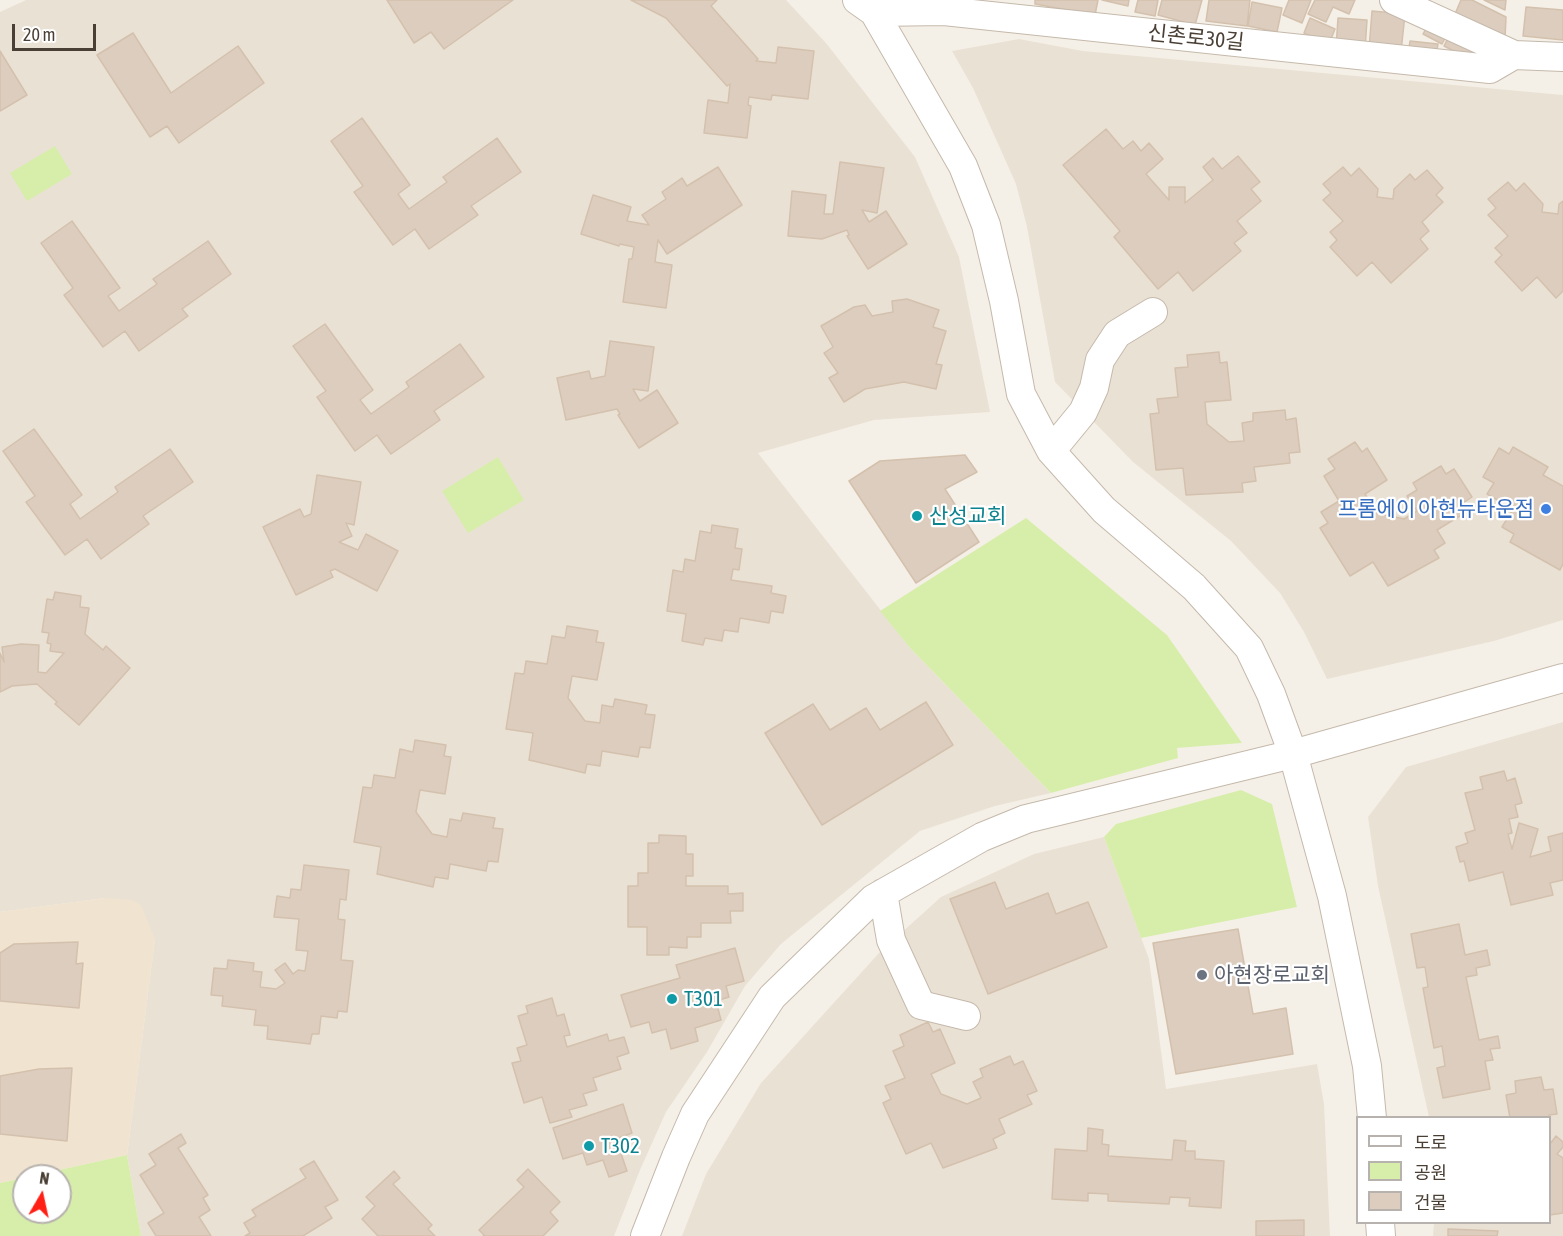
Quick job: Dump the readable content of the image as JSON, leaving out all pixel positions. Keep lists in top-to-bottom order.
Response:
{
  "streets": {
    "street": ["신촌로30길"]
  },
  "places": [
    "프롬에이 아현뉴타운점",
    "산성교회",
    "아현장로교회",
    "T301",
    "T302"
  ],
  "legend": ["도로", "공원", "건물"],
  "scale_bar": "20 m",
  "north": "top"
}
